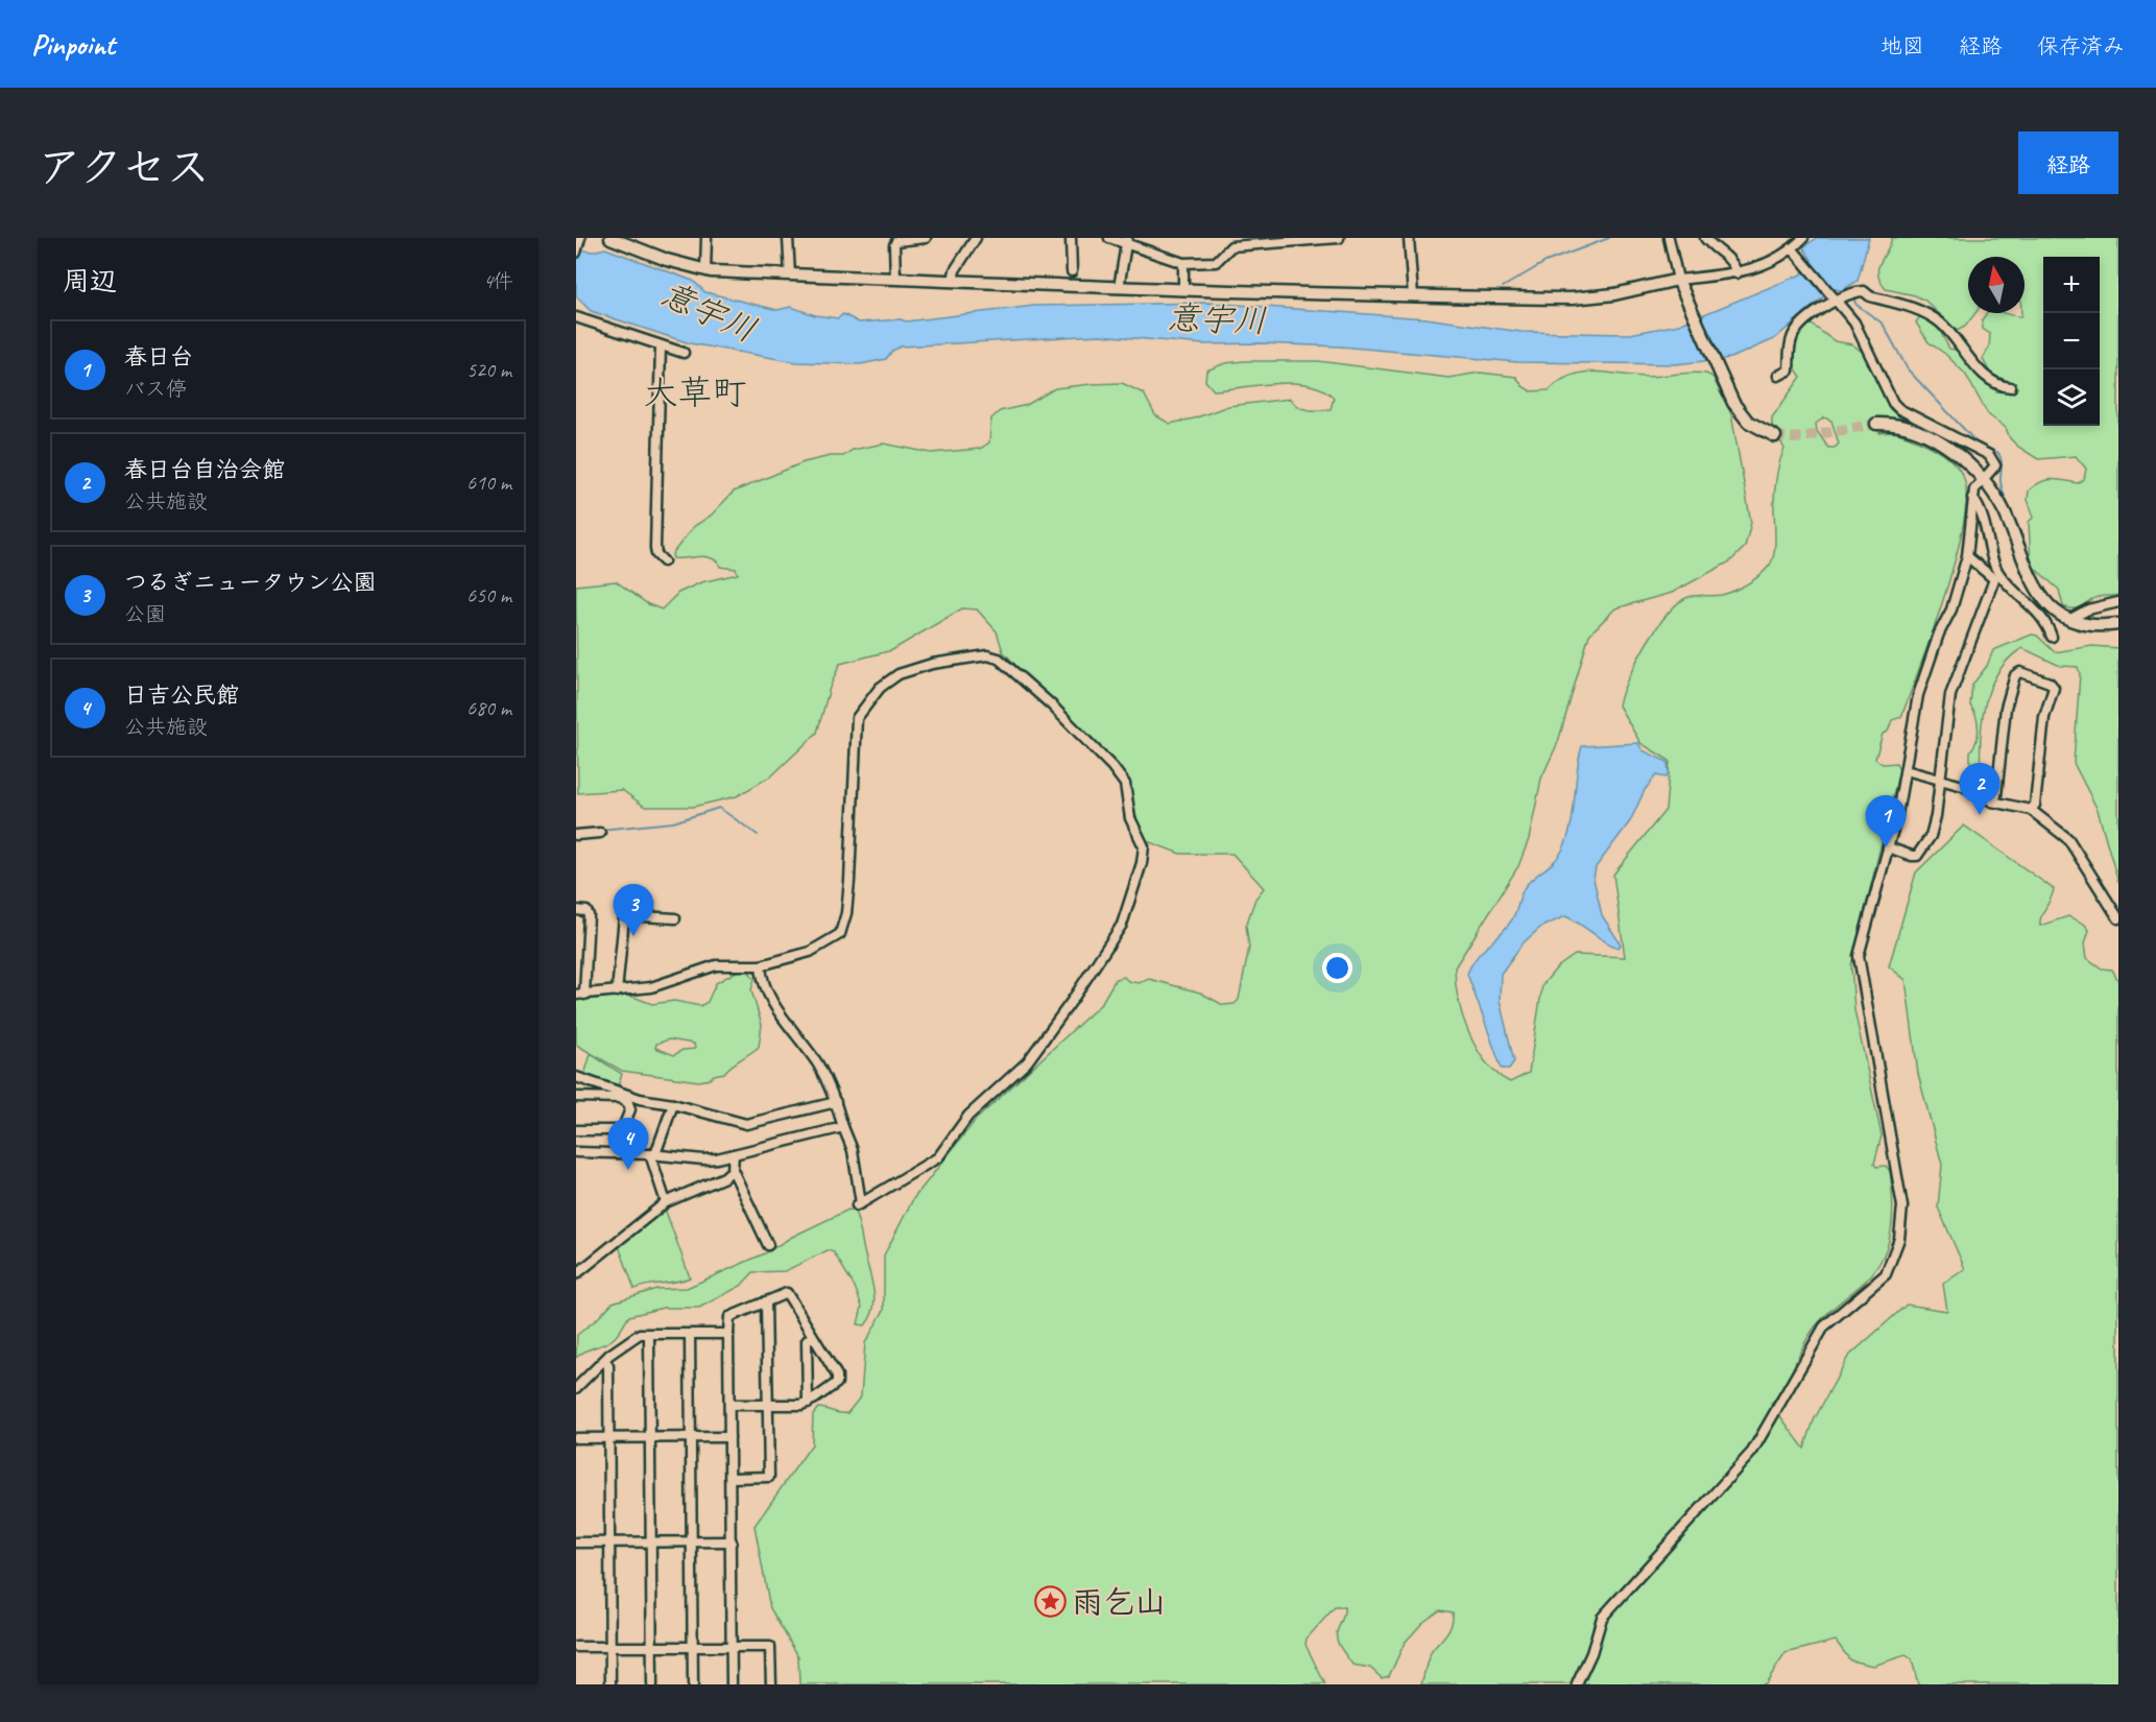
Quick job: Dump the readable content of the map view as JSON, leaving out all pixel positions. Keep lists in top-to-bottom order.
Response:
{
  "districts": ["大草町"],
  "water": ["意宇川"],
  "places": {
    "place": ["雨乞山"]
  },
  "north": "top",
  "page": {
    "header": "Pinpoint",
    "nav": ["地図", "経路", "保存済み"],
    "title": "アクセス",
    "buttons": "経路",
    "heading": ["周辺", "4件"],
    "map_buttons": ["+", "−"],
    "list": [
      {
        "mark": "1",
        "name": "春日台",
        "note": "バス停",
        "value": "520 m"
      },
      {
        "mark": "2",
        "name": "春日台自治会館",
        "note": "公共施設",
        "value": "610 m"
      },
      {
        "mark": "3",
        "name": "つるぎニュータウン公園",
        "note": "公園",
        "value": "650 m"
      },
      {
        "mark": "4",
        "name": "日吉公民館",
        "note": "公共施設",
        "value": "680 m"
      }
    ],
    "pins": [
      "2",
      "1",
      "3",
      "4"
    ]
  }
}
